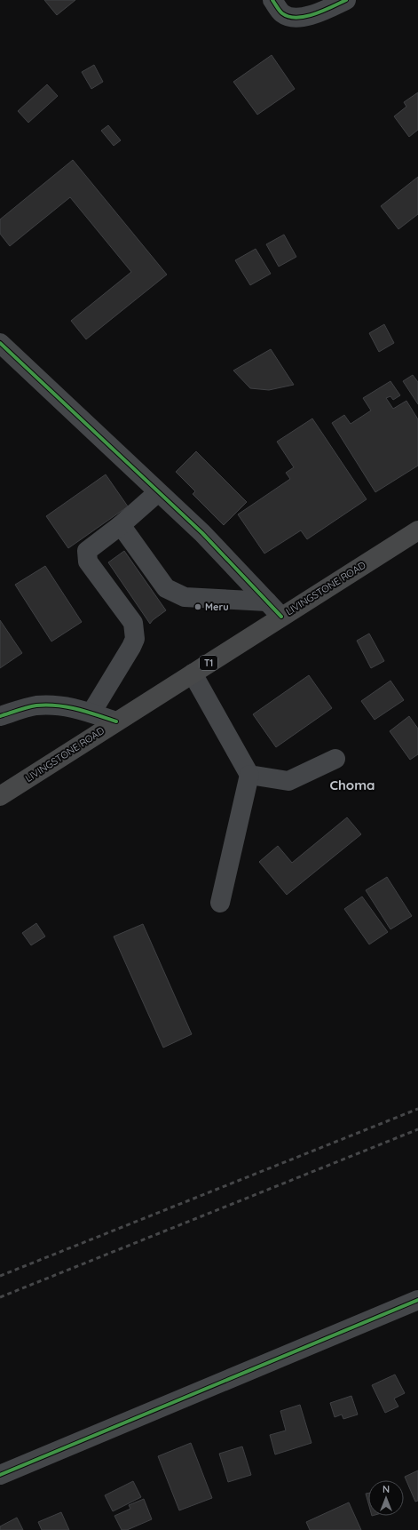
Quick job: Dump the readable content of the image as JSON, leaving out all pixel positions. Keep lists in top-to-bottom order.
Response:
{
  "streets": {
    "highway": ["LIVINGSTONE ROAD", "T1"]
  },
  "districts": ["Choma"],
  "places": ["Meru"],
  "north": "top"
}
